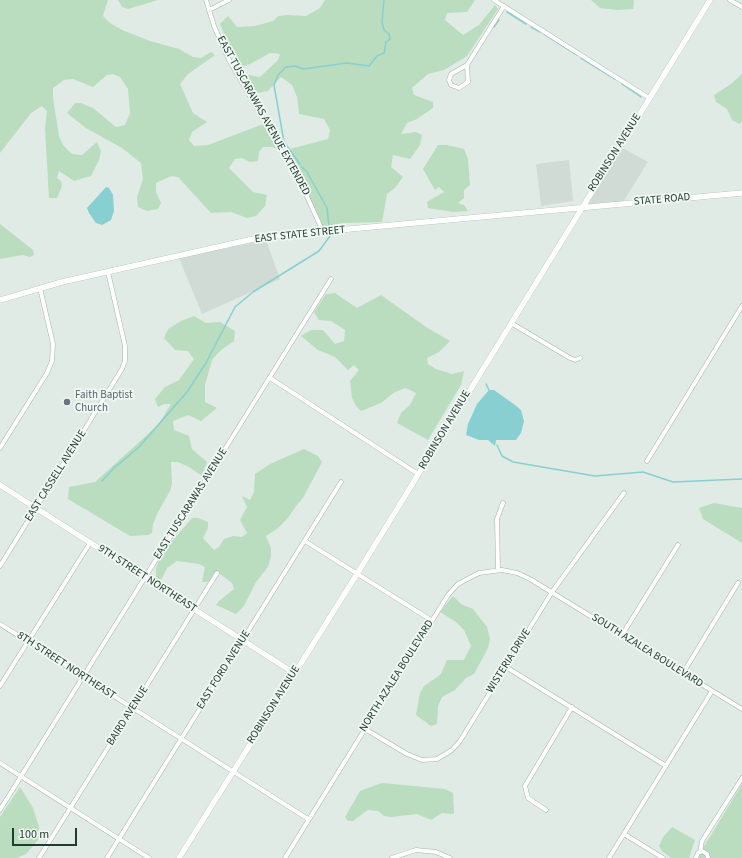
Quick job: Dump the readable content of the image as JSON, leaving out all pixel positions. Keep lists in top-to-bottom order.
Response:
{
  "streets": {
    "street": [
      "EAST TUSCARAWAS AVENUE EXTENDED",
      "ROBINSON AVENUE",
      "STATE ROAD",
      "EAST STATE STREET",
      "EAST CASSELL AVENUE",
      "EAST TUSCARAWAS AVENUE",
      "9TH STREET NORTHEAST",
      "SOUTH AZALEA BOULEVARD",
      "WISTERIA DRIVE",
      "8TH STREET NORTHEAST",
      "EAST FORD AVENUE",
      "NORTH AZALEA BOULEVARD",
      "BAIRD AVENUE"
    ]
  },
  "crossings": [
    ["EAST TUSCARAWAS AVENUE EXTENDED", "EAST STATE STREET"],
    ["ROBINSON AVENUE", "STATE ROAD"],
    ["ROBINSON AVENUE", "EAST STATE STREET"],
    ["ROBINSON AVENUE", "9TH STREET NORTHEAST"],
    ["ROBINSON AVENUE", "8TH STREET NORTHEAST"],
    ["STATE ROAD", "EAST STATE STREET"],
    ["EAST STATE STREET", "EAST CASSELL AVENUE"],
    ["EAST CASSELL AVENUE", "9TH STREET NORTHEAST"],
    ["EAST TUSCARAWAS AVENUE", "9TH STREET NORTHEAST"],
    ["EAST TUSCARAWAS AVENUE", "8TH STREET NORTHEAST"],
    ["9TH STREET NORTHEAST", "EAST FORD AVENUE"],
    ["9TH STREET NORTHEAST", "BAIRD AVENUE"],
    ["SOUTH AZALEA BOULEVARD", "WISTERIA DRIVE"],
    ["SOUTH AZALEA BOULEVARD", "NORTH AZALEA BOULEVARD"],
    ["WISTERIA DRIVE", "NORTH AZALEA BOULEVARD"],
    ["8TH STREET NORTHEAST", "EAST FORD AVENUE"],
    ["8TH STREET NORTHEAST", "NORTH AZALEA BOULEVARD"],
    ["8TH STREET NORTHEAST", "BAIRD AVENUE"]
  ],
  "places": ["Faith Baptist Church"],
  "scale_bar": "100 m"
}
